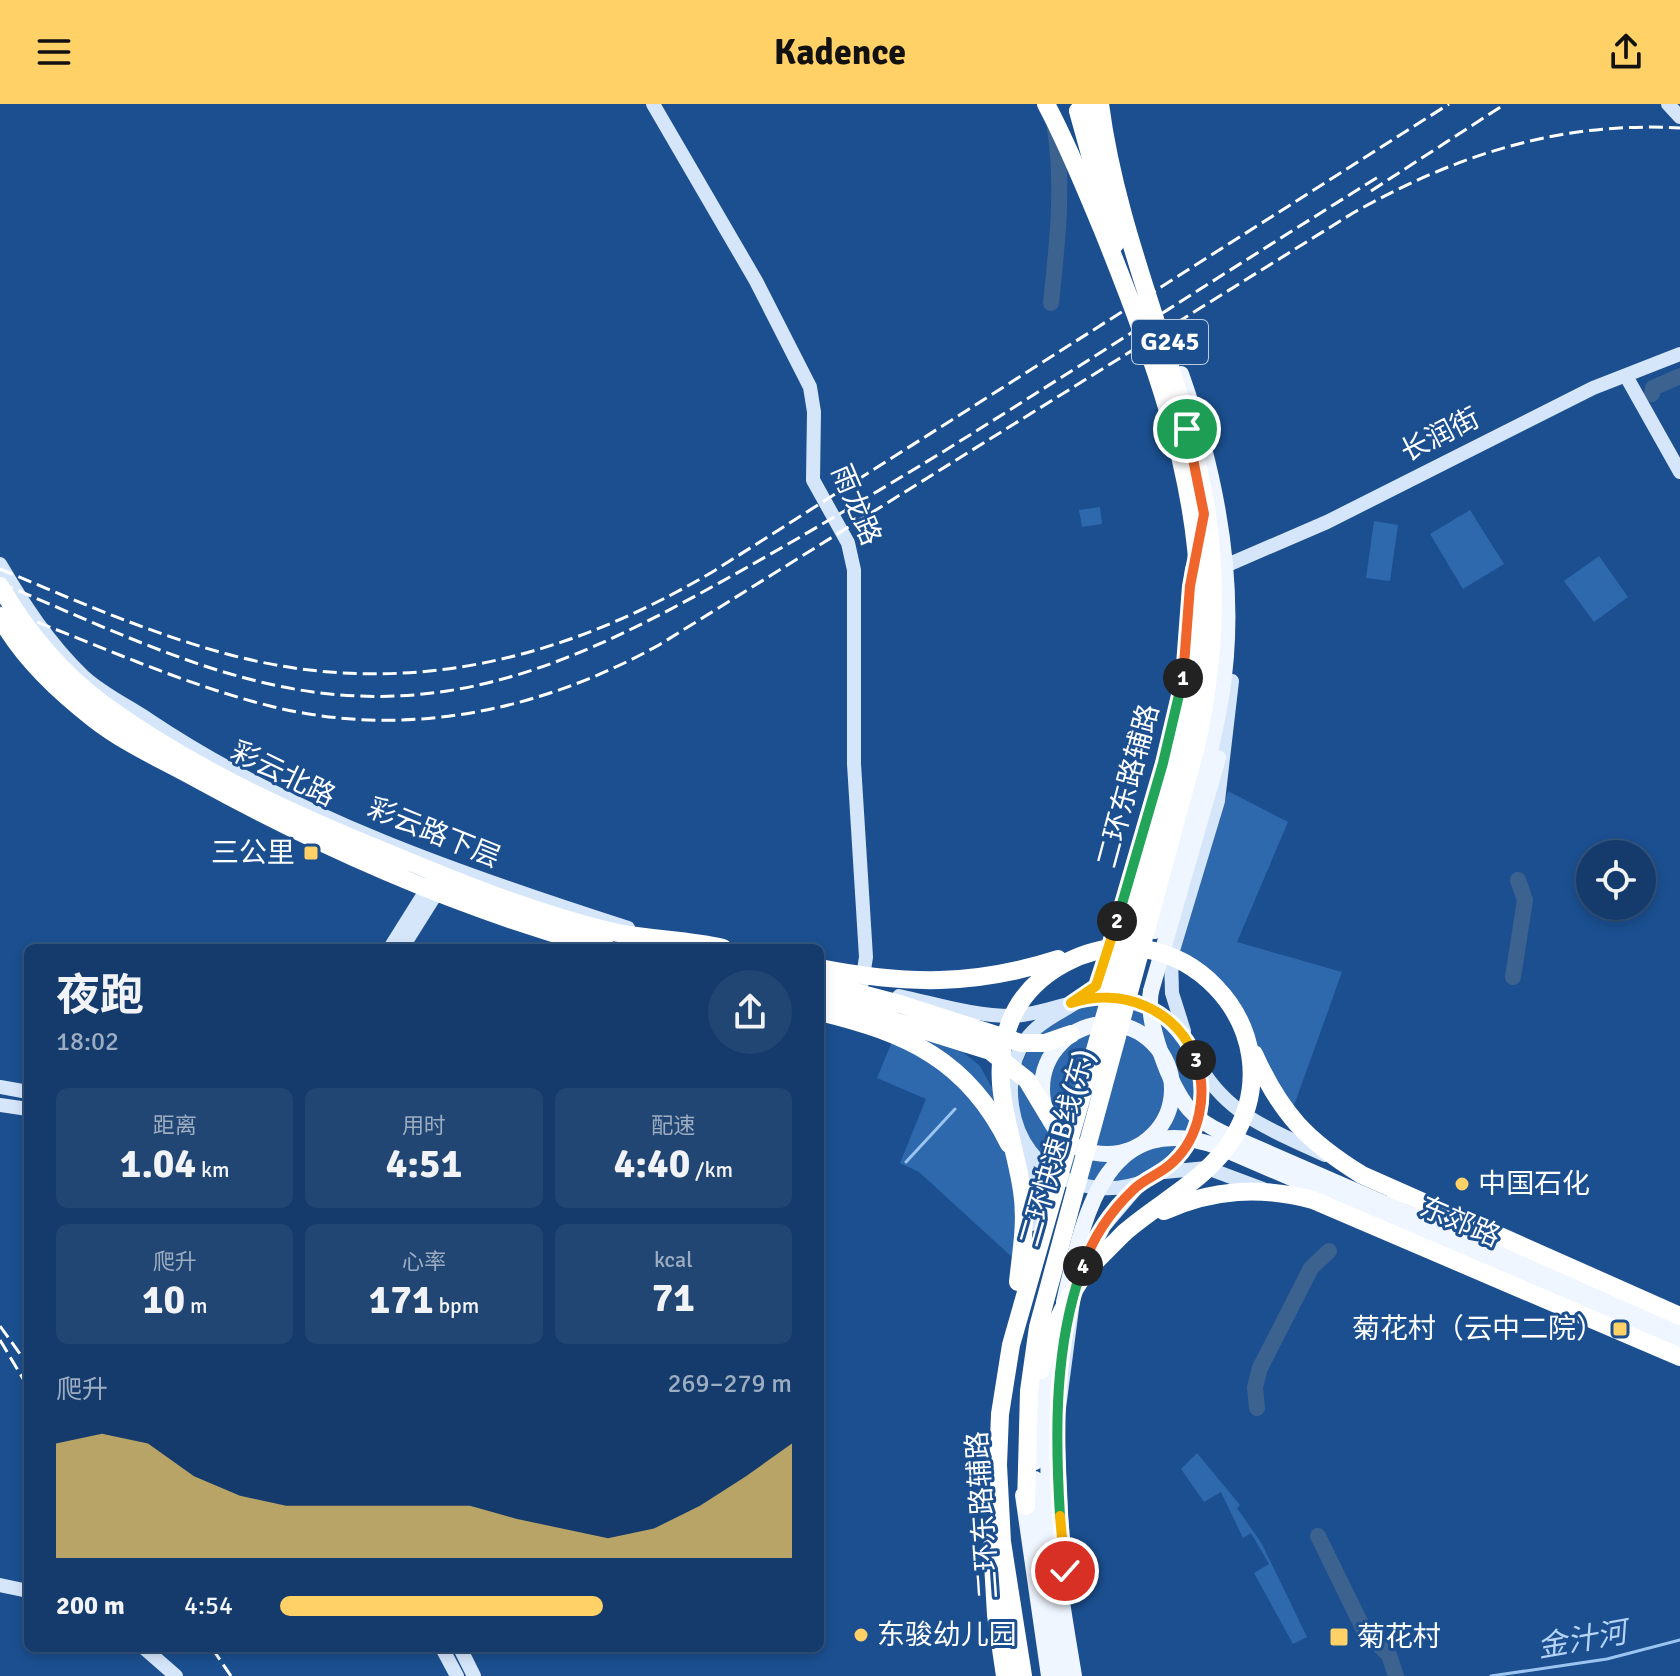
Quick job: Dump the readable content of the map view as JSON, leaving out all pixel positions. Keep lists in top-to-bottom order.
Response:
{
  "streets": {
    "highway": ["彩云北路", "二环快速B线(东)"],
    "main road": [
      "G245",
      "长润街",
      "雨龙路",
      "二环东路辅路",
      "彩云路下层",
      "东郊路"
    ]
  },
  "crossings": [
    ["G245", "长润街"],
    ["G245", "雨龙路"],
    ["G245", "二环东路辅路"],
    ["彩云北路", "彩云路下层"]
  ],
  "water": ["金汁河"],
  "places": {
    "transit": ["三公里", "菊花村（云中二院）", "菊花村"],
    "other": ["中国石化", "东骏幼儿园"]
  },
  "page": {
    "header": "Kadence",
    "pins": [
      "1",
      "2",
      "3",
      "4"
    ],
    "heading": ["夜跑", "18:02"],
    "stats": [
      ["距离", "1.04 km"],
      ["用时", "4:51"],
      ["配速", "4:40 /km"],
      ["爬升", "10 m"],
      ["心率", "171 bpm"],
      ["kcal", "71"]
    ],
    "chart": ["爬升", "269–279 m"],
    "list": [
      {
        "name": "200 m",
        "note": "4:54"
      }
    ]
  }
}
